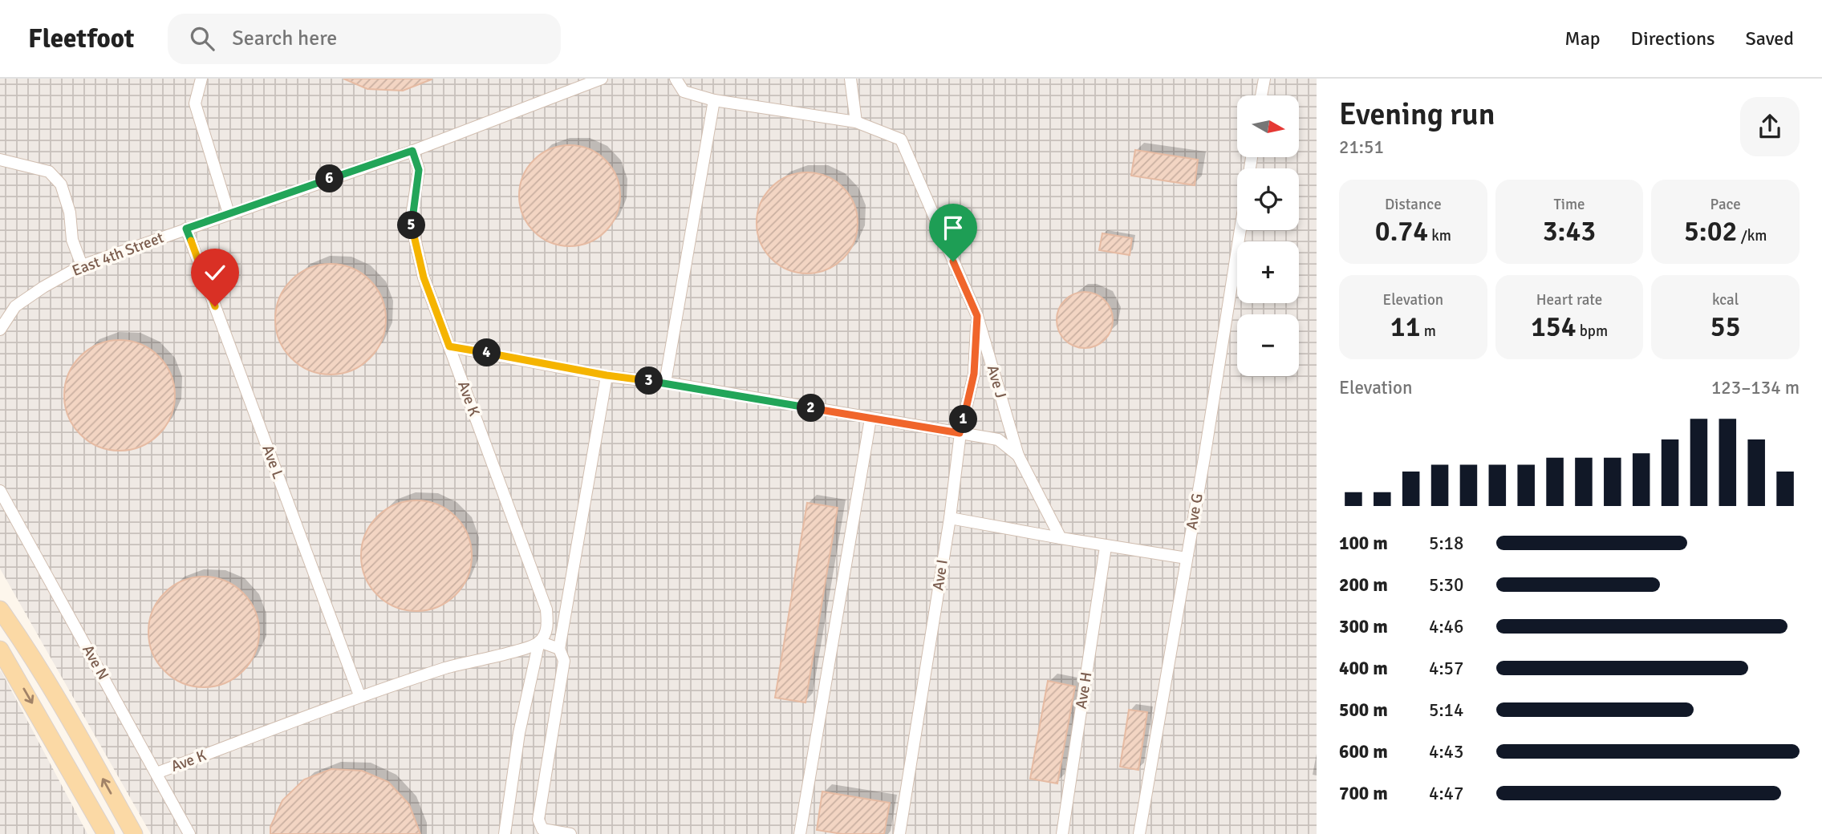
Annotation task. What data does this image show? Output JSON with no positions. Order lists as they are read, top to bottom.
{
  "streets": {
    "street": [
      "East 4th Street",
      "Ave J",
      "Ave K",
      "Ave L",
      "Ave G",
      "Ave I",
      "Ave N",
      "Ave H"
    ]
  },
  "crossings": [
    ["East 4th Street", "Ave K"],
    ["East 4th Street", "Ave L"],
    ["Ave J", "Ave I"],
    ["Ave K", "Ave L"],
    ["Ave K", "Ave N"]
  ],
  "north": "right",
  "page": {
    "header": "Fleetfoot",
    "search": "Search here",
    "nav": ["Map", "Directions", "Saved"],
    "heading": ["Evening run", "21:51"],
    "map_buttons": ["+", "−"],
    "pins": [
      "6",
      "5",
      "4",
      "3",
      "2",
      "1"
    ],
    "stats": [
      ["Distance", "0.74 km"],
      ["Time", "3:43"],
      ["Pace", "5:02 /km"],
      ["Elevation", "11 m"],
      ["Heart rate", "154 bpm"],
      ["kcal", "55"]
    ],
    "chart": ["Elevation", "123–134 m"],
    "list": [
      {
        "name": "100 m",
        "note": "5:18"
      },
      {
        "name": "200 m",
        "note": "5:30"
      },
      {
        "name": "300 m",
        "note": "4:46"
      },
      {
        "name": "400 m",
        "note": "4:57"
      },
      {
        "name": "500 m",
        "note": "5:14"
      },
      {
        "name": "600 m",
        "note": "4:43"
      },
      {
        "name": "700 m",
        "note": "4:47"
      }
    ]
  }
}
